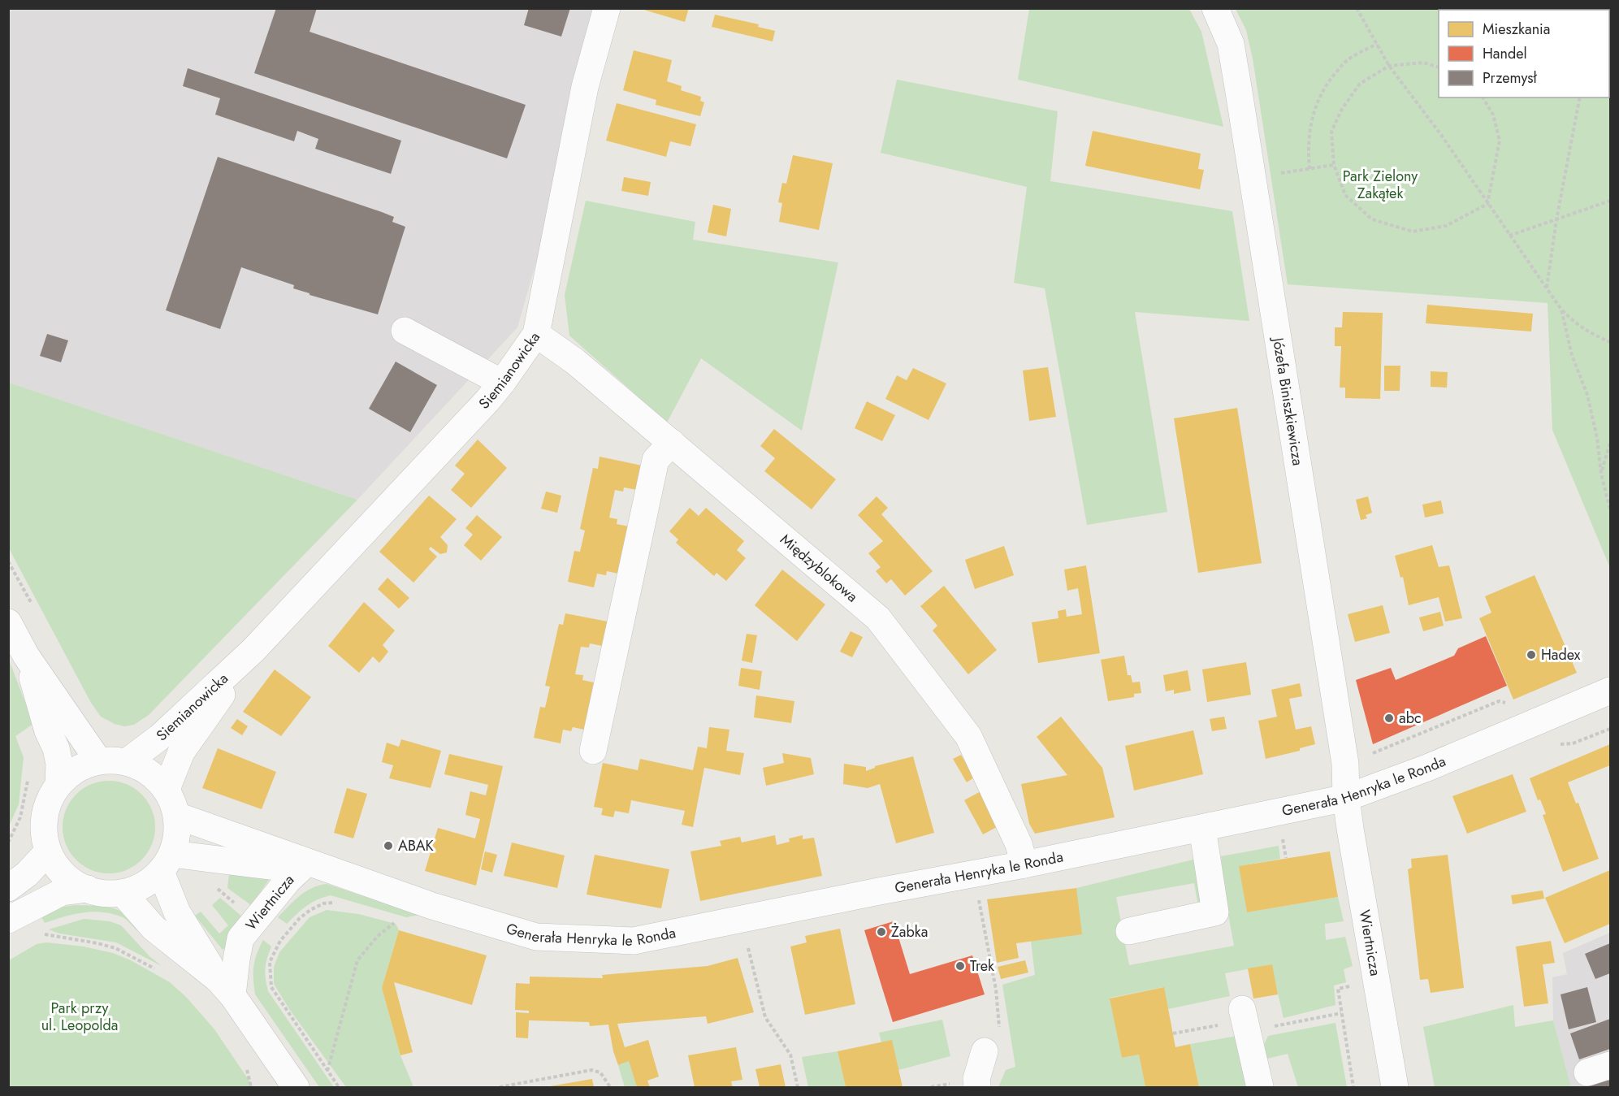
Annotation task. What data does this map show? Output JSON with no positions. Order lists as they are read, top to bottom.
{
  "streets": {
    "street": [
      "Siemianowicka",
      "Józefa Biniszkiewicza",
      "Międzyblokowa",
      "Generała Henryka le Ronda",
      "Wiertnicza"
    ]
  },
  "crossings": [
    ["Siemianowicka", "Międzyblokowa"],
    ["Siemianowicka", "Generała Henryka le Ronda"],
    ["Józefa Biniszkiewicza", "Generała Henryka le Ronda"],
    ["Józefa Biniszkiewicza", "Wiertnicza"],
    ["Międzyblokowa", "Generała Henryka le Ronda"],
    ["Generała Henryka le Ronda", "Wiertnicza"]
  ],
  "parks": ["Park Zielony Zakątek", "Park przy ul. Leopolda"],
  "places": [
    "Hadex",
    "abc",
    "ABAK",
    "Żabka",
    "Trek"
  ],
  "legend": ["Mieszkania", "Handel", "Przemysł"]
}
